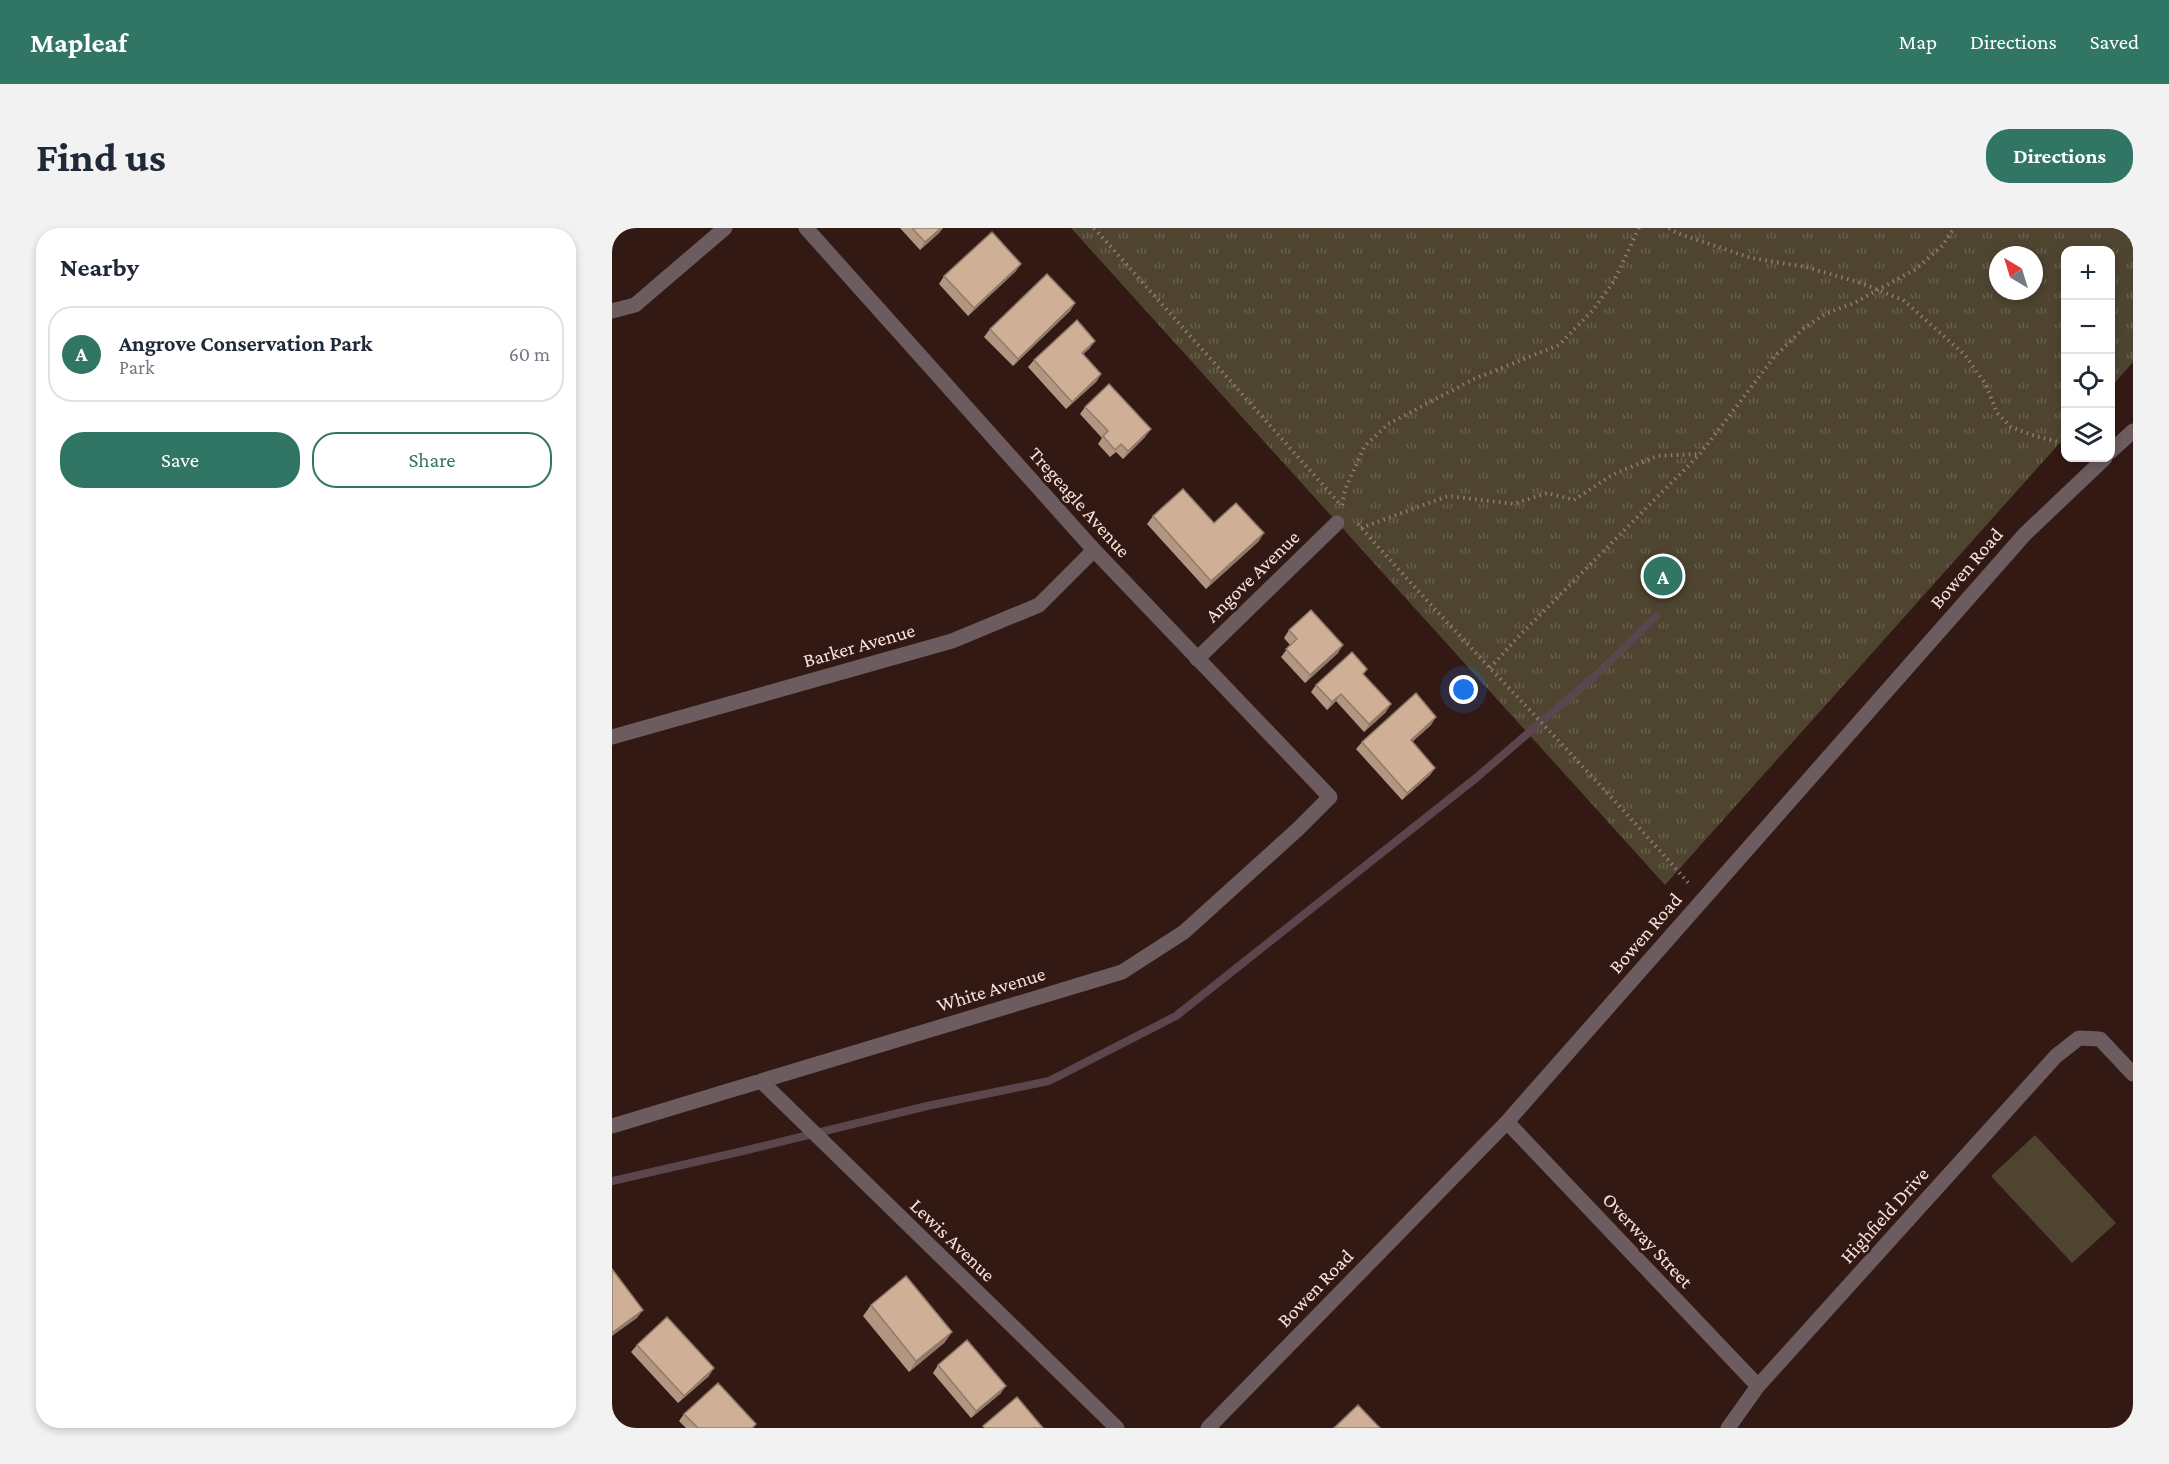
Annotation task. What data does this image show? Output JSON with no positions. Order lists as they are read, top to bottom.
{
  "streets": {
    "street": [
      "Tregeagle Avenue",
      "Bowen Road",
      "Angove Avenue",
      "Barker Avenue",
      "White Avenue",
      "Highfield Drive",
      "Lewis Avenue",
      "Overway Street"
    ]
  },
  "crossings": [
    ["Tregeagle Avenue", "Angove Avenue"],
    ["Tregeagle Avenue", "Barker Avenue"],
    ["Tregeagle Avenue", "White Avenue"],
    ["Bowen Road", "Overway Street"],
    ["White Avenue", "Lewis Avenue"],
    ["Highfield Drive", "Overway Street"]
  ],
  "north": "top left",
  "page": {
    "header": "Mapleaf",
    "nav": ["Map", "Directions", "Saved"],
    "buttons": [
      "Directions",
      ["Save", "Share"]
    ],
    "title": "Find us",
    "heading": "Nearby",
    "map_buttons": ["+", "−"],
    "list": [
      {
        "mark": "A",
        "name": "Angrove Conservation Park",
        "note": "Park",
        "value": "60 m"
      }
    ],
    "pins": "A"
  }
}
